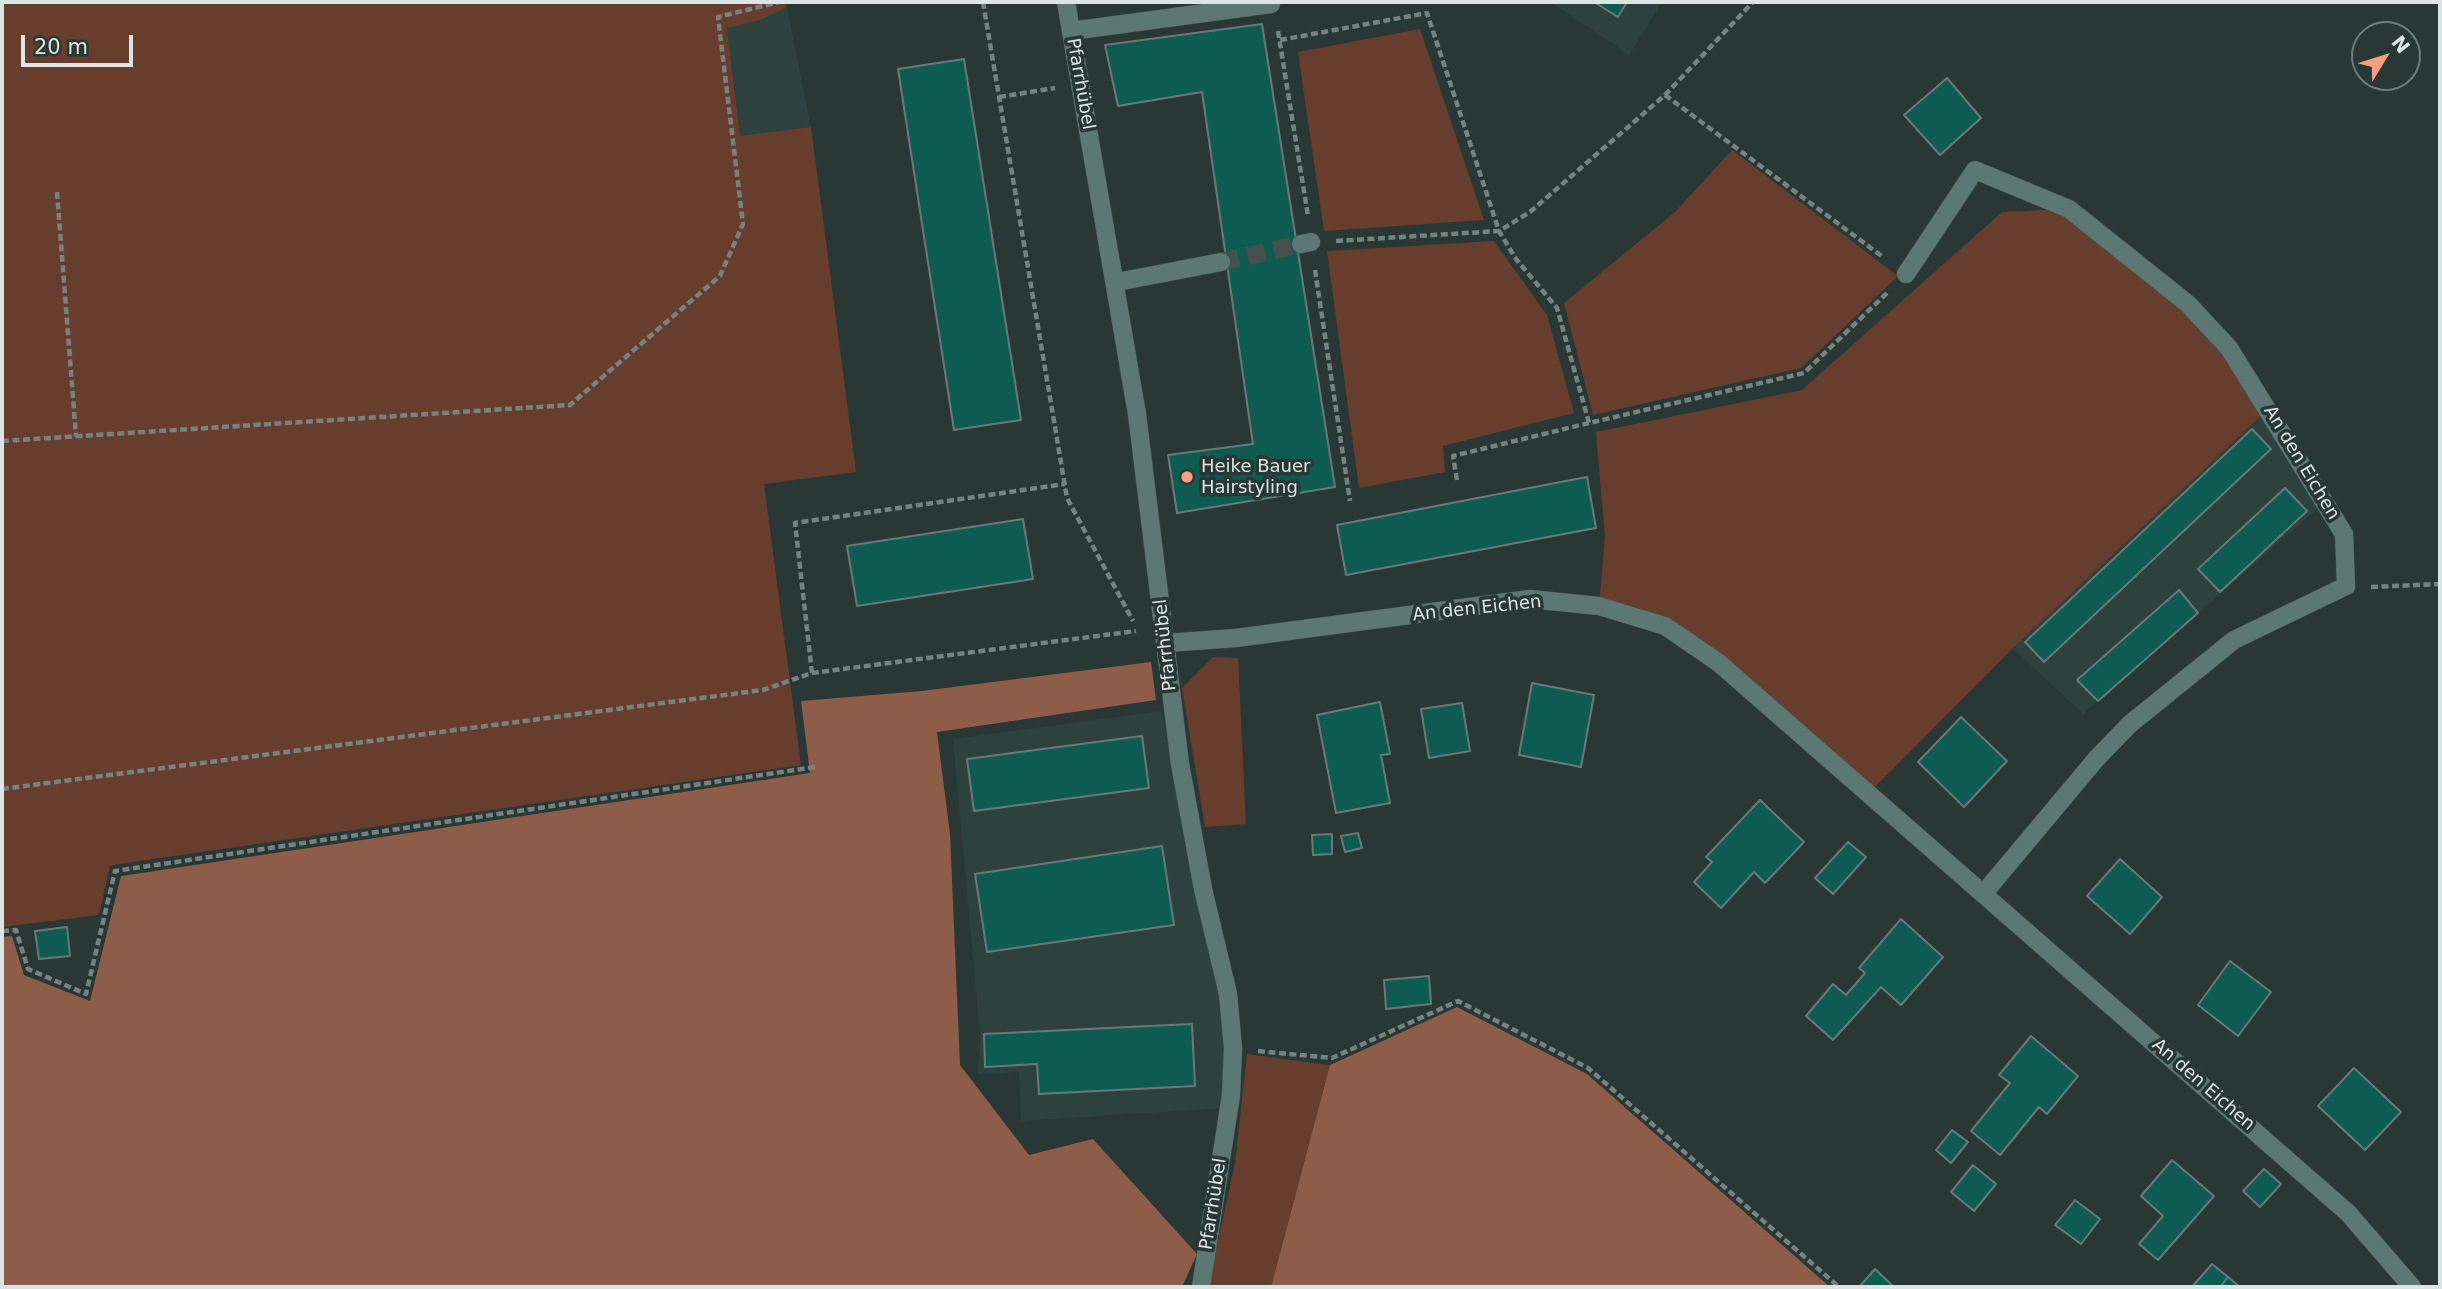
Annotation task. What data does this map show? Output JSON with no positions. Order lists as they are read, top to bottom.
{
  "streets": {
    "street": ["Pfarrhübel", "An den Eichen"]
  },
  "crossings": [
    ["Pfarrhübel", "An den Eichen"]
  ],
  "places": ["Heike Bauer Hairstyling"],
  "scale_bar": "20 m",
  "north": "top right"
}
